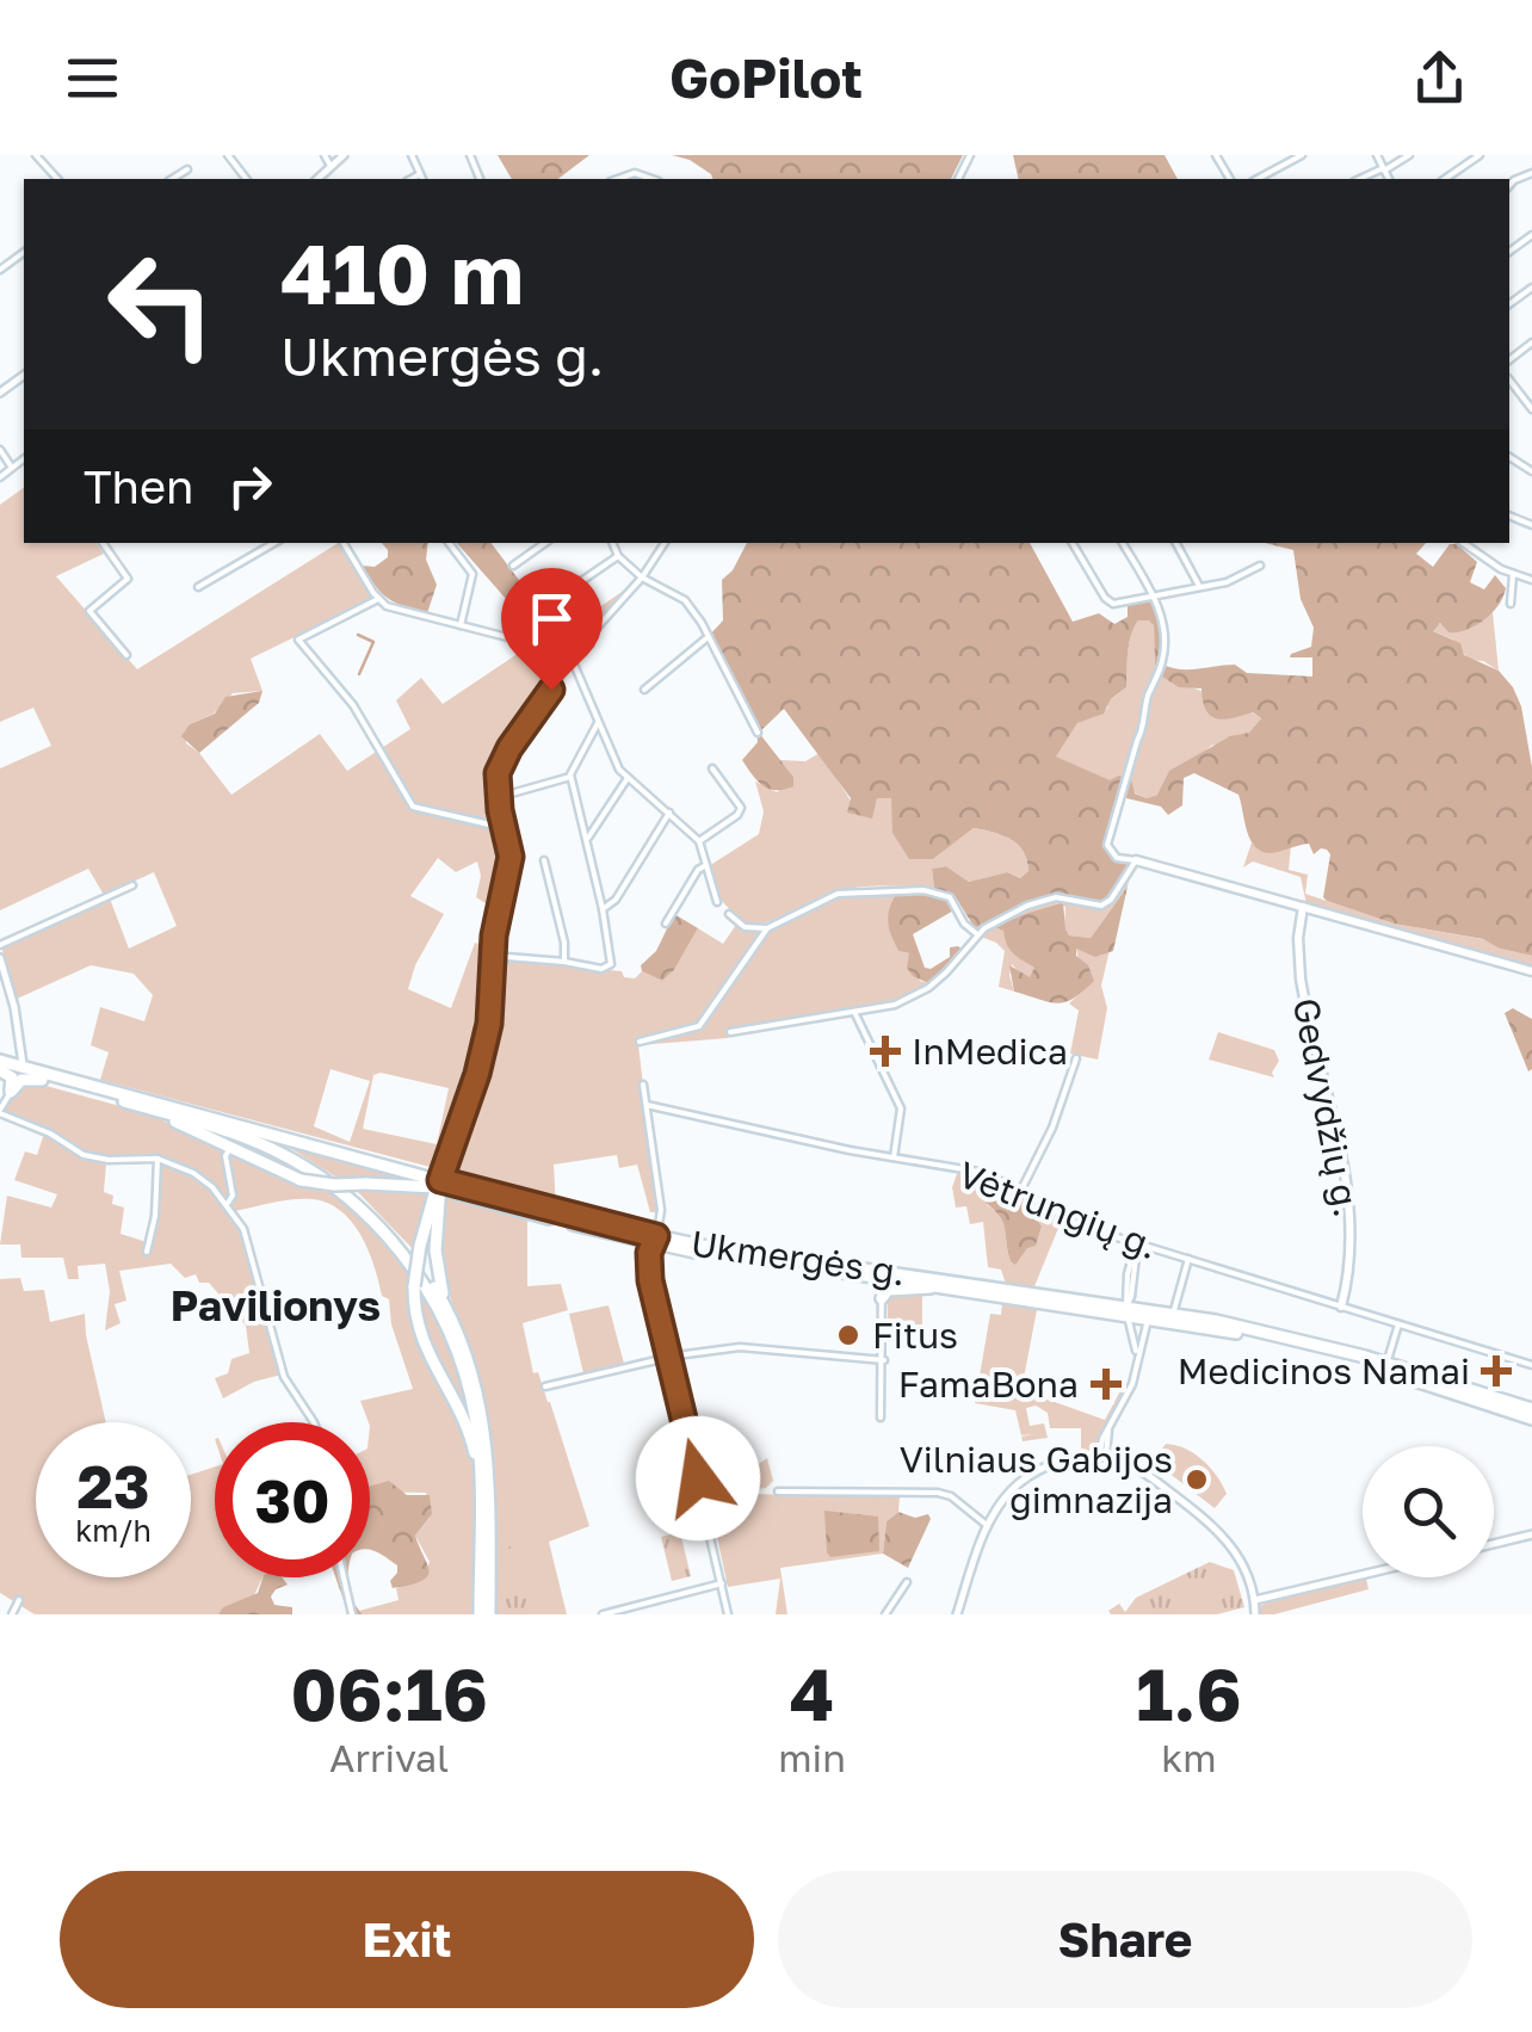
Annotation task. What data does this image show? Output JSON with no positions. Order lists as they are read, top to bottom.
{
  "streets": {
    "highway": ["Ukmergės g."],
    "main road": ["Gedvydžių g."],
    "street": ["Vėtrungių g."]
  },
  "crossings": [
    ["Gedvydžių g.", "Vėtrungių g."]
  ],
  "districts": ["Pavilionys"],
  "places": {
    "health": ["InMedica", "Medicinos Namai", "FamaBona"],
    "other": ["Fitus", "Vilniaus Gabijos gimnazija"]
  },
  "page": {
    "header": "GoPilot",
    "turn": ["410 m", "Ukmergės g."],
    "then": "Then",
    "speed": "23 km/h",
    "limit": "30",
    "eta": [
      "06:16",
      "Arrival",
      "4",
      "min",
      "1.6",
      "km"
    ],
    "buttons": ["Exit", "Share"]
  }
}
